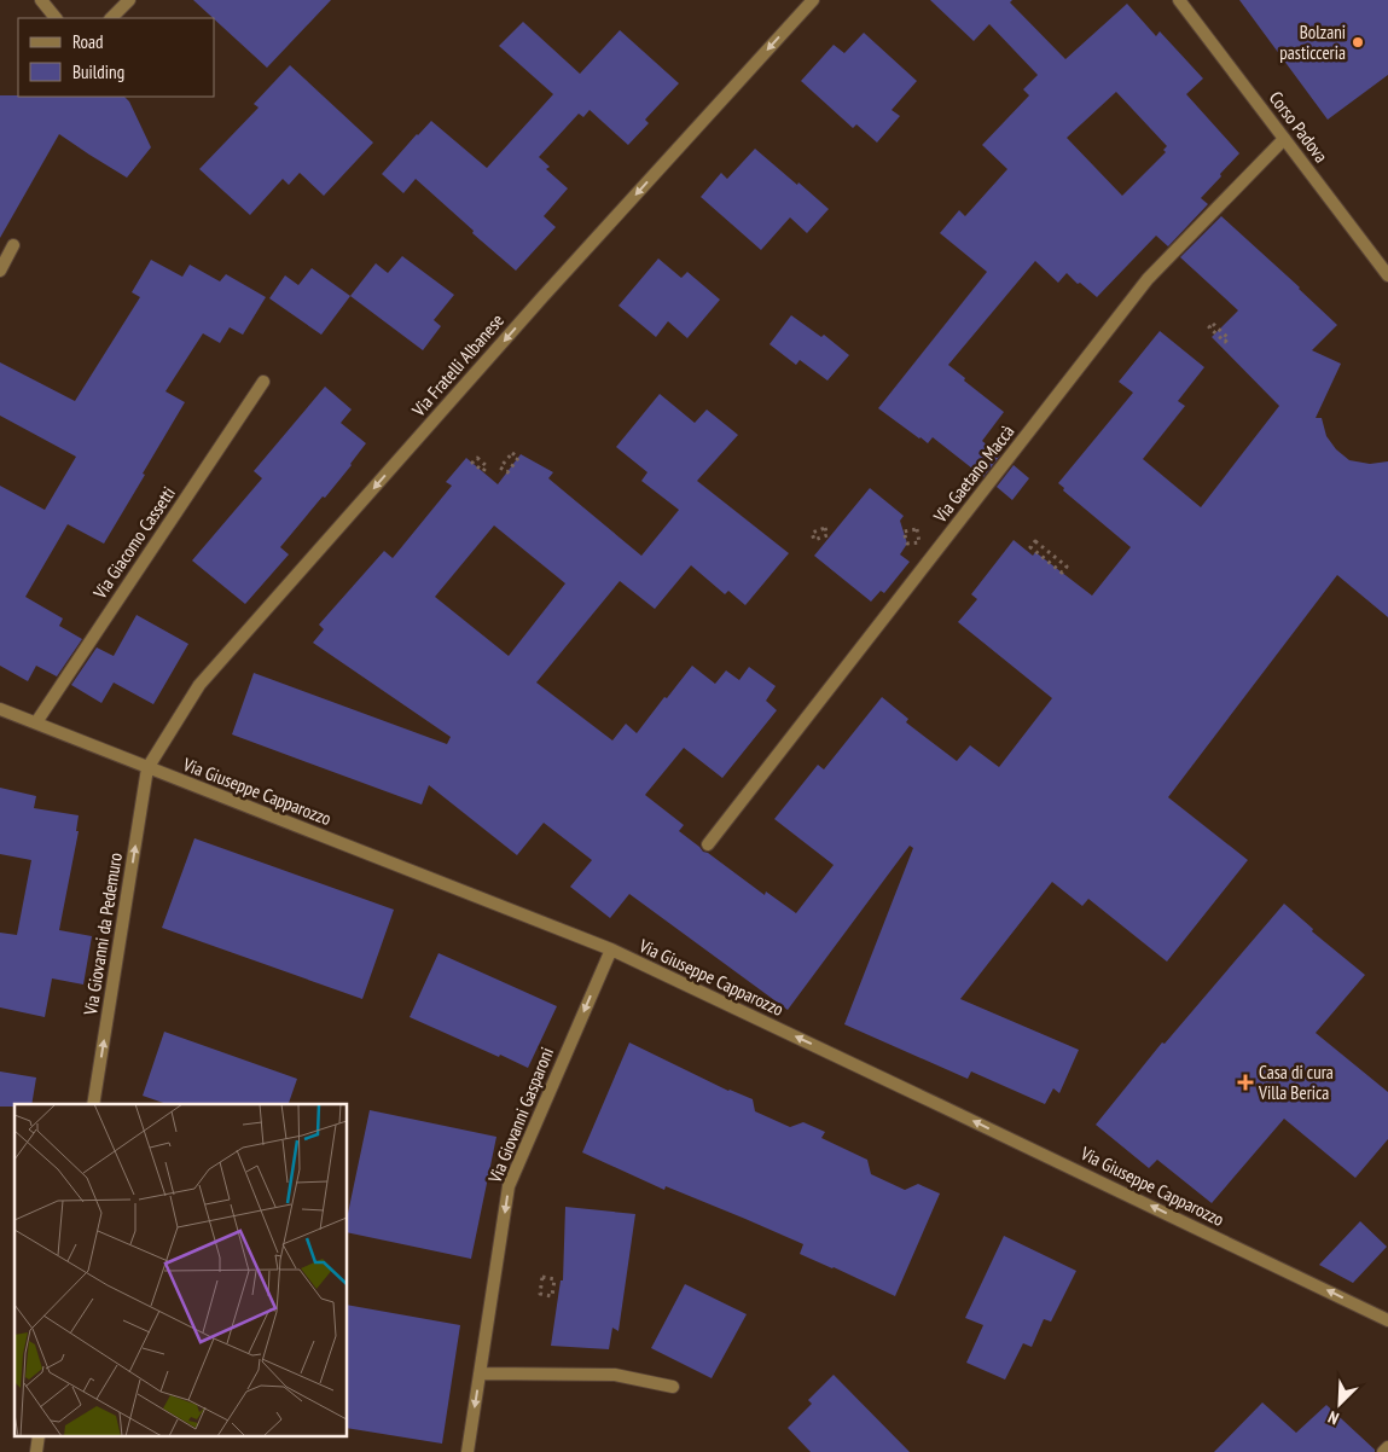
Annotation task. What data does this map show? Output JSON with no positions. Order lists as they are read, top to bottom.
{
  "streets": {
    "street": [
      "Corso Padova",
      "Via Fratelli Albanese",
      "Via Gaetano Maccà",
      "Via Giacomo Cassetti",
      "Via Giuseppe Capparozzo",
      "Via Giovanni da Pedemuro",
      "Via Giovanni Gasparoni"
    ]
  },
  "crossings": [
    ["Corso Padova", "Via Gaetano Maccà"],
    ["Via Fratelli Albanese", "Via Giuseppe Capparozzo"],
    ["Via Fratelli Albanese", "Via Giovanni da Pedemuro"],
    ["Via Giacomo Cassetti", "Via Giuseppe Capparozzo"],
    ["Via Giuseppe Capparozzo", "Via Giovanni da Pedemuro"],
    ["Via Giuseppe Capparozzo", "Via Giovanni Gasparoni"]
  ],
  "one_way": [
    "Via Fratelli Albanese",
    "Via Giuseppe Capparozzo",
    "Via Giovanni da Pedemuro",
    "Via Giovanni Gasparoni"
  ],
  "places": {
    "other": ["Bolzani pasticceria"],
    "health": ["Casa di cura Villa Berica"]
  },
  "legend": ["Road", "Building"],
  "north": "bottom left"
}
